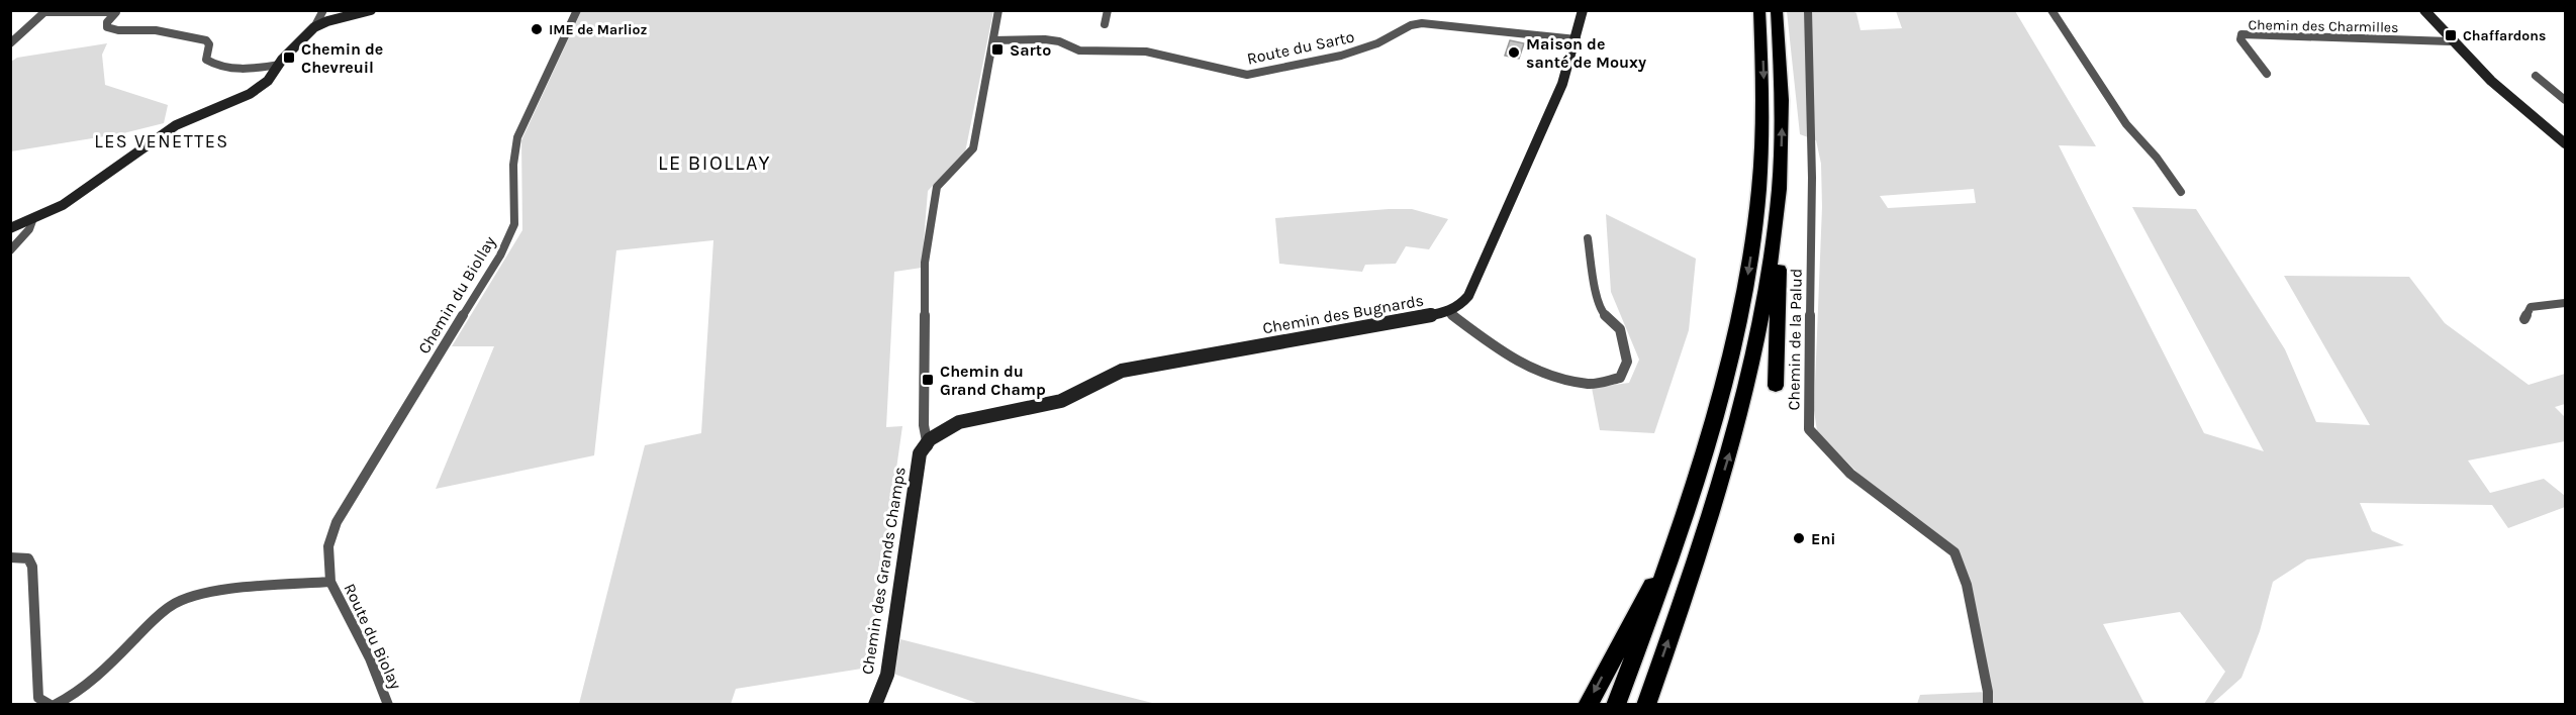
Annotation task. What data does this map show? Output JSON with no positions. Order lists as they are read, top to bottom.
{
  "streets": {
    "street": [
      "Chemin des Charmilles",
      "Route du Sarto",
      "Chemin du Biollay",
      "Chemin des Bugnards",
      "Chemin de la Palud",
      "Chemin des Grands Champs",
      "Route du Biolay"
    ]
  },
  "crossings": [
    ["Route du Sarto", "Chemin des Bugnards"],
    ["Chemin du Biollay", "Route du Biolay"],
    ["Chemin des Bugnards", "Chemin des Grands Champs"]
  ],
  "districts": ["LES VENETTES", "LE BIOLLAY"],
  "places": {
    "other": ["IME de Marlioz", "Maison de santé de Mouxy", "Eni"],
    "transit": [
      "Chaffardons",
      "Sarto",
      "Chemin de Chevreuil",
      "Chemin du Grand Champ"
    ]
  }
}
